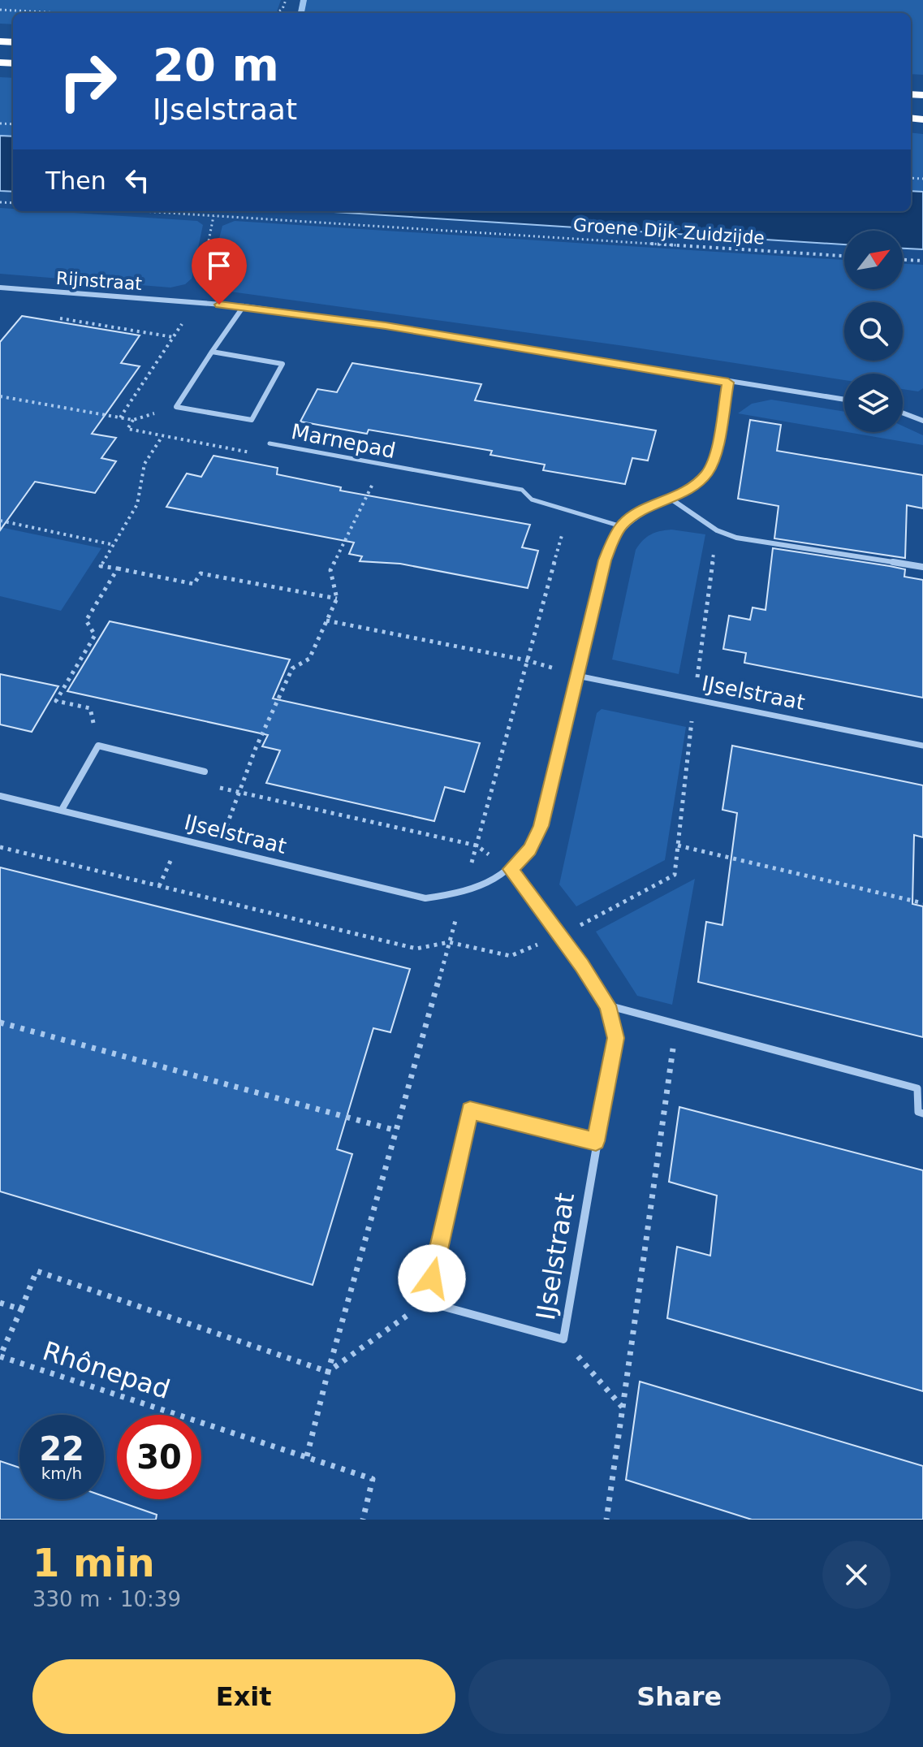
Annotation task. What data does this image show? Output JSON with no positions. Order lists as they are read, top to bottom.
{
  "streets": {
    "street": ["Rijnstraat", "Marnepad", "IJselstraat"],
    "path": ["Groene Dijk Zuidzijde", "Rhônepad"]
  },
  "crossings": [
    ["Marnepad", "IJselstraat"]
  ],
  "north": "top right",
  "page": {
    "turn": ["20 m", "IJselstraat"],
    "then": "Then",
    "speed": "22 km/h",
    "limit": "30",
    "heading": ["1 min", "330 m · 10:39"],
    "buttons": ["Exit", "Share"]
  }
}
